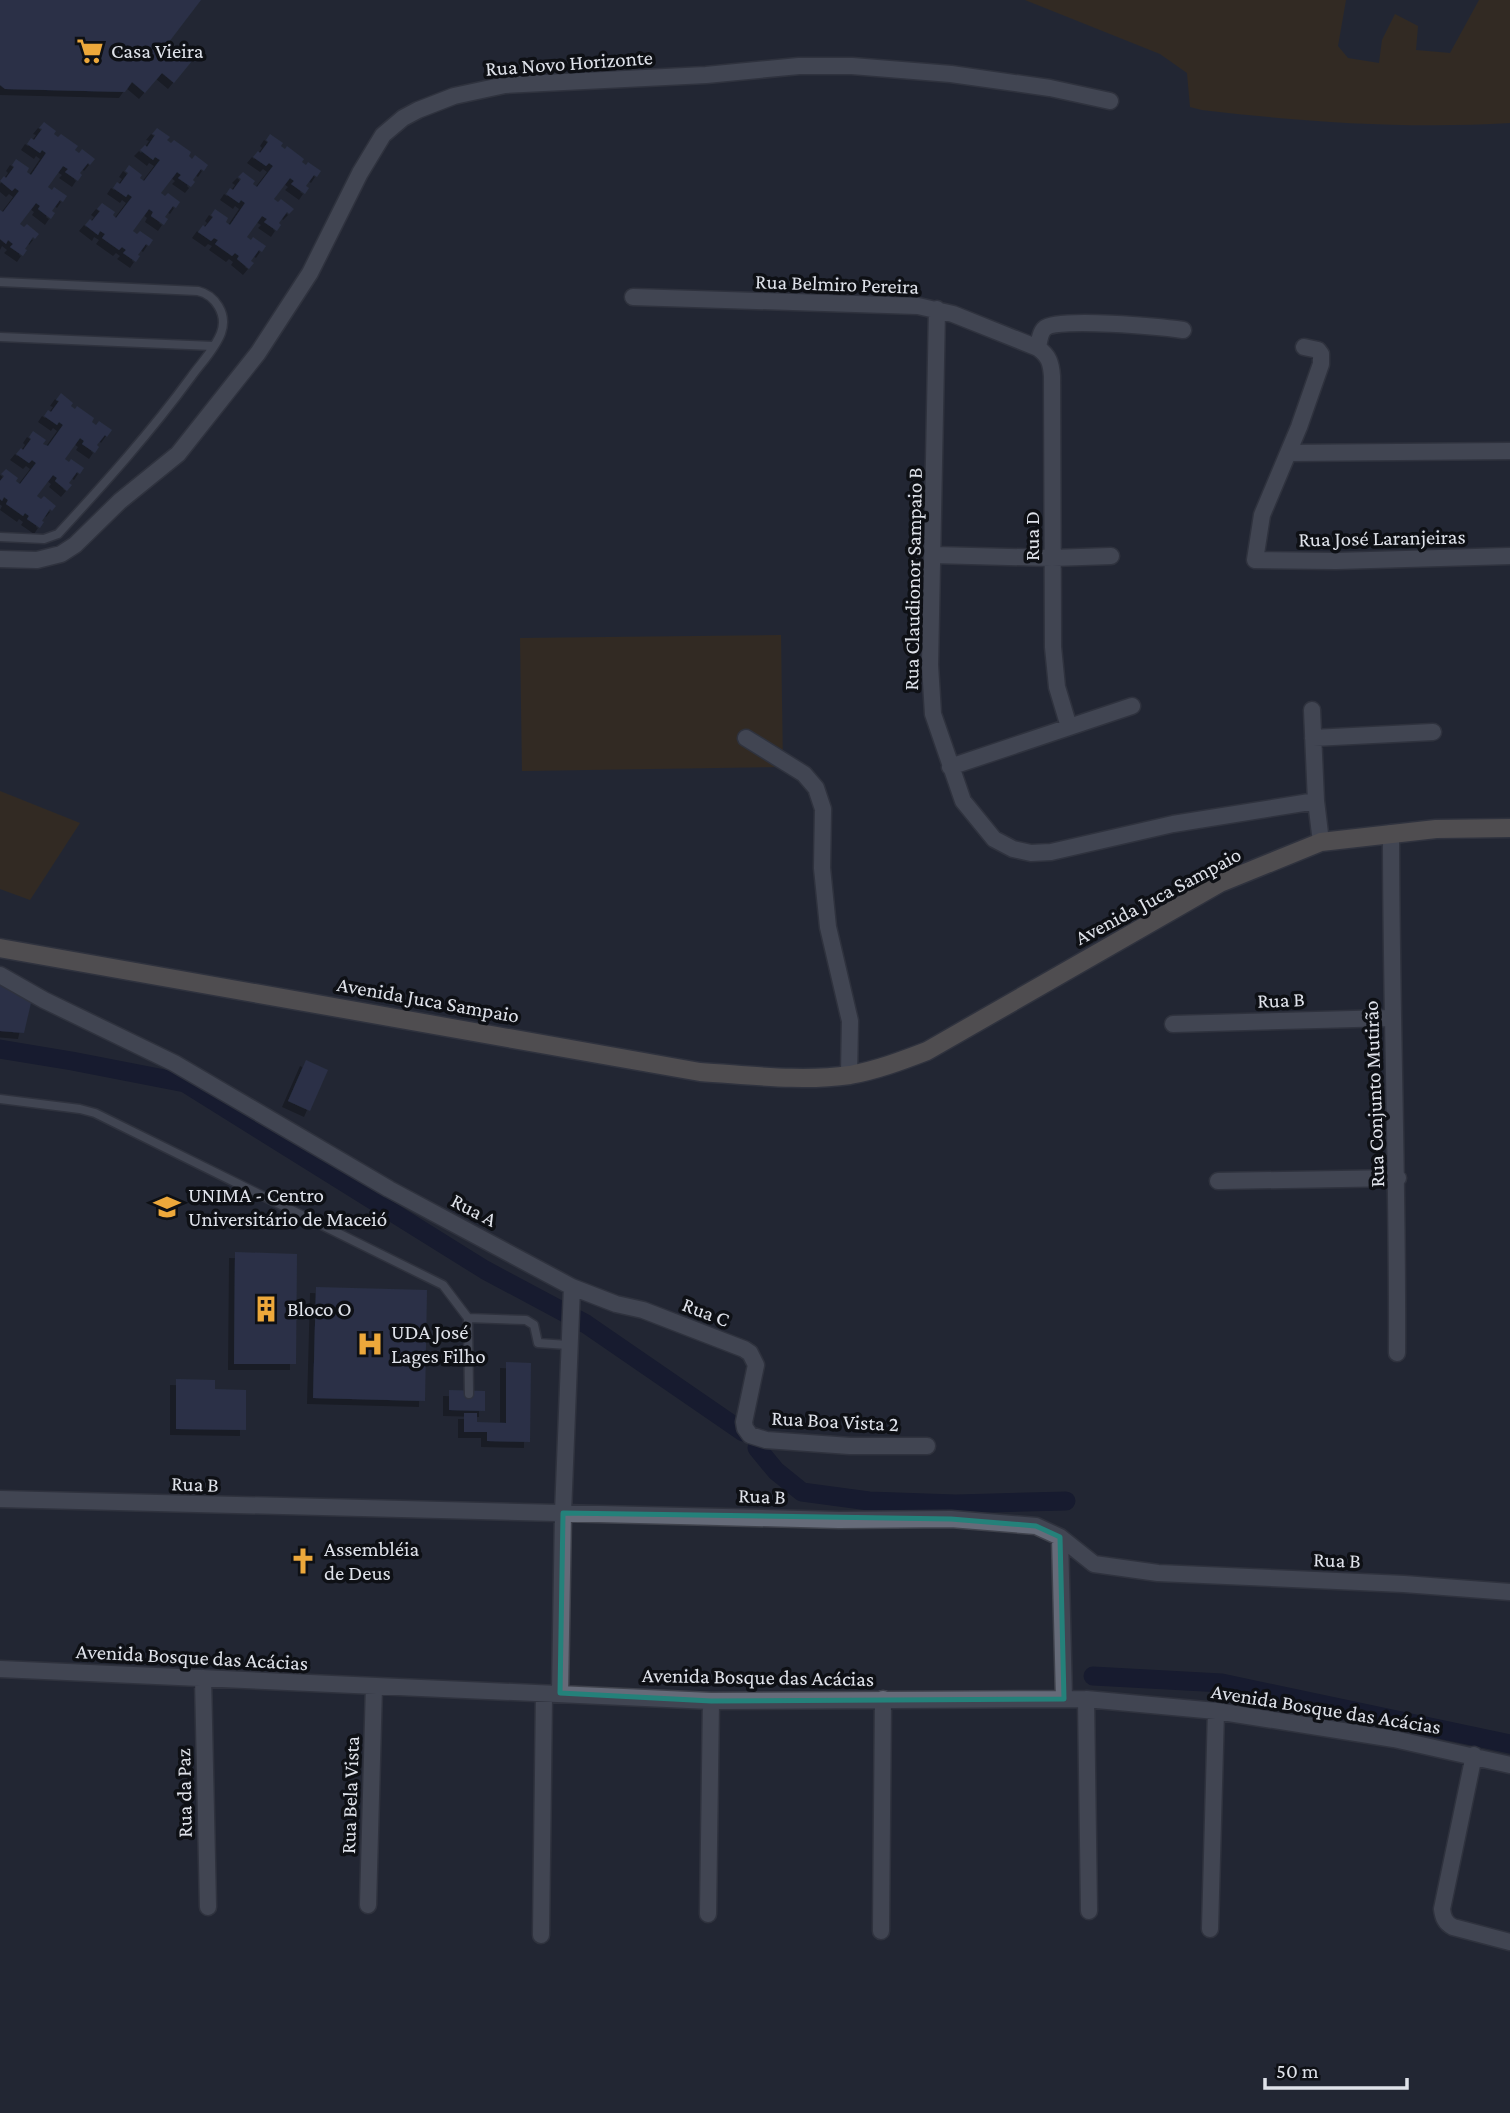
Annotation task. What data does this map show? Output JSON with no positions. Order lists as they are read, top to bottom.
{
  "streets": {
    "main road": ["Avenida Juca Sampaio"],
    "street": [
      "Rua Novo Horizonte",
      "Rua Belmiro Pereira",
      "Rua D",
      "Rua José Laranjeiras",
      "Rua Claudionor Sampaio B",
      "Rua B",
      "Rua Conjunto Mutirão",
      "Rua A",
      "Rua C",
      "Rua Boa Vista 2",
      "Avenida Bosque das Acácias",
      "Rua da Paz",
      "Rua Bela Vista"
    ]
  },
  "crossings": [
    ["Rua Belmiro Pereira", "Rua D"],
    ["Rua Belmiro Pereira", "Rua Claudionor Sampaio B"],
    ["Avenida Juca Sampaio", "Rua Conjunto Mutirão"],
    ["Rua B", "Rua Conjunto Mutirão"],
    ["Rua A", "Rua C"],
    ["Rua C", "Rua Boa Vista 2"],
    ["Avenida Bosque das Acácias", "Rua da Paz"],
    ["Avenida Bosque das Acácias", "Rua Bela Vista"]
  ],
  "places": {
    "supermarket": ["Casa Vieira"],
    "school or university": ["UNIMA - Centro Universitário de Maceió"],
    "building": ["Bloco O"],
    "hospital": ["UDA José Lages Filho"],
    "church": ["Assembléia de Deus"]
  },
  "scale_bar": "50 m"
}
